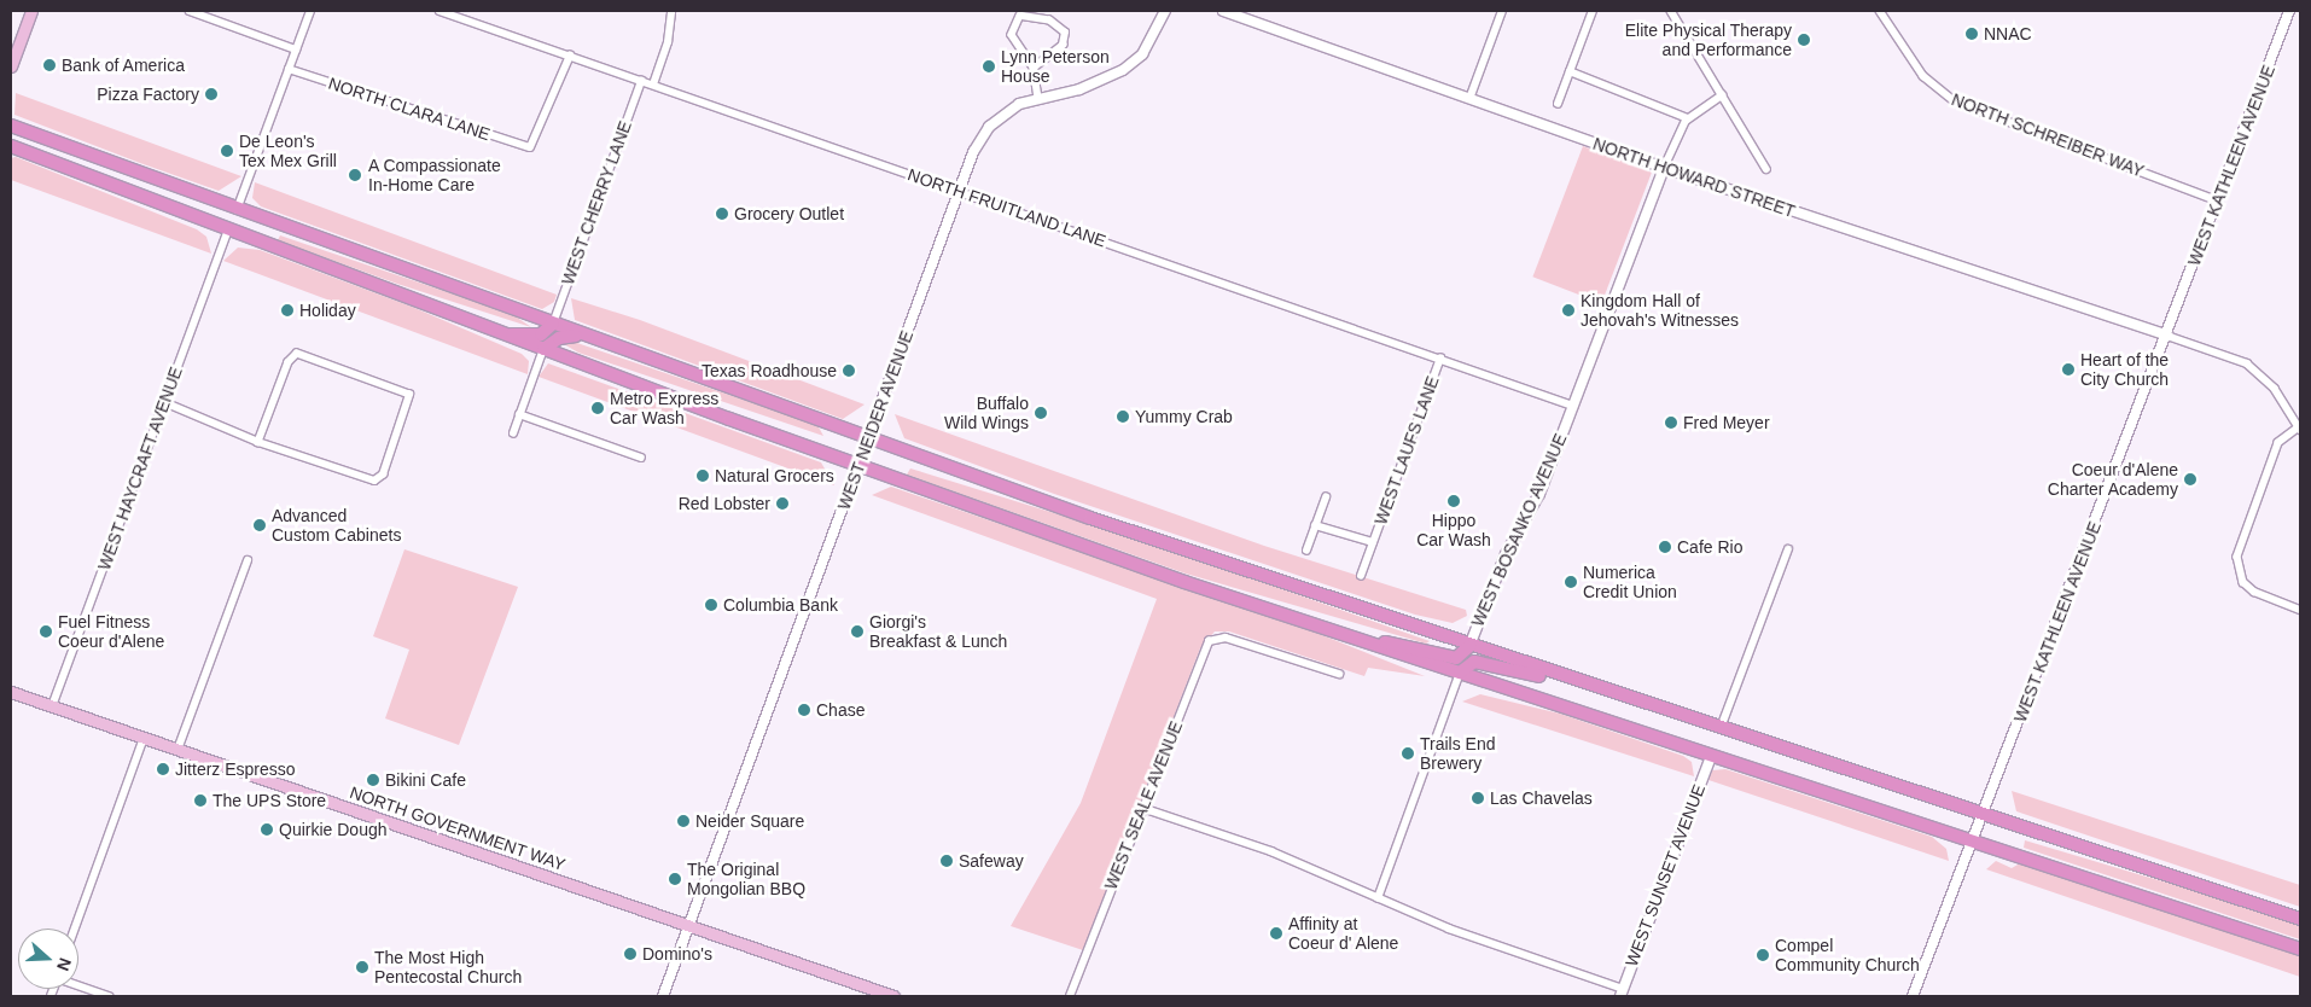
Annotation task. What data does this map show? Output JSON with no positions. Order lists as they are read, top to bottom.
{
  "streets": {
    "main road": ["NORTH GOVERNMENT WAY"],
    "street": [
      "NORTH CLARA LANE",
      "NORTH SCHREIBER WAY",
      "WEST KATHLEEN AVENUE",
      "NORTH HOWARD STREET",
      "WEST CHERRY LANE",
      "NORTH FRUITLAND LANE",
      "WEST NEIDER AVENUE",
      "WEST LAUFS LANE",
      "WEST HAYCRAFT AVENUE",
      "WEST BOSANKO AVENUE",
      "WEST SEALE AVENUE",
      "WEST SUNSET AVENUE"
    ]
  },
  "crossings": [
    ["NORTH CLARA LANE", "NORTH FRUITLAND LANE"],
    ["NORTH SCHREIBER WAY", "WEST KATHLEEN AVENUE"],
    ["WEST KATHLEEN AVENUE", "NORTH HOWARD STREET"],
    ["NORTH HOWARD STREET", "WEST BOSANKO AVENUE"],
    ["WEST CHERRY LANE", "NORTH FRUITLAND LANE"],
    ["NORTH FRUITLAND LANE", "WEST NEIDER AVENUE"],
    ["NORTH FRUITLAND LANE", "WEST LAUFS LANE"],
    ["NORTH FRUITLAND LANE", "WEST BOSANKO AVENUE"],
    ["WEST NEIDER AVENUE", "NORTH GOVERNMENT WAY"],
    ["WEST HAYCRAFT AVENUE", "NORTH GOVERNMENT WAY"]
  ],
  "places": [
    "NNAC",
    "Elite Physical Therapy and Performance",
    "Bank of America",
    "Lynn Peterson House",
    "Pizza Factory",
    "De Leon's Tex Mex Grill",
    "A Compassionate In-Home Care",
    "Grocery Outlet",
    "Holiday",
    "Kingdom Hall of Jehovah's Witnesses",
    "Heart of the City Church",
    "Texas Roadhouse",
    "Metro Express Car Wash",
    "Buffalo Wild Wings",
    "Yummy Crab",
    "Fred Meyer",
    "Natural Grocers",
    "Coeur d'Alene Charter Academy",
    "Hippo Car Wash",
    "Red Lobster",
    "Advanced Custom Cabinets",
    "Cafe Rio",
    "Numerica Credit Union",
    "Columbia Bank",
    "Fuel Fitness Coeur d'Alene",
    "Giorgi's Breakfast & Lunch",
    "Chase",
    "Trails End Brewery",
    "Jitterz Espresso",
    "Bikini Cafe",
    "Las Chavelas",
    "The UPS Store",
    "Neider Square",
    "Quirkie Dough",
    "Safeway",
    "The Original Mongolian BBQ",
    "Affinity at Coeur d' Alene",
    "Domino's",
    "Compel Community Church",
    "The Most High Pentecostal Church"
  ],
  "north": "right"
}
